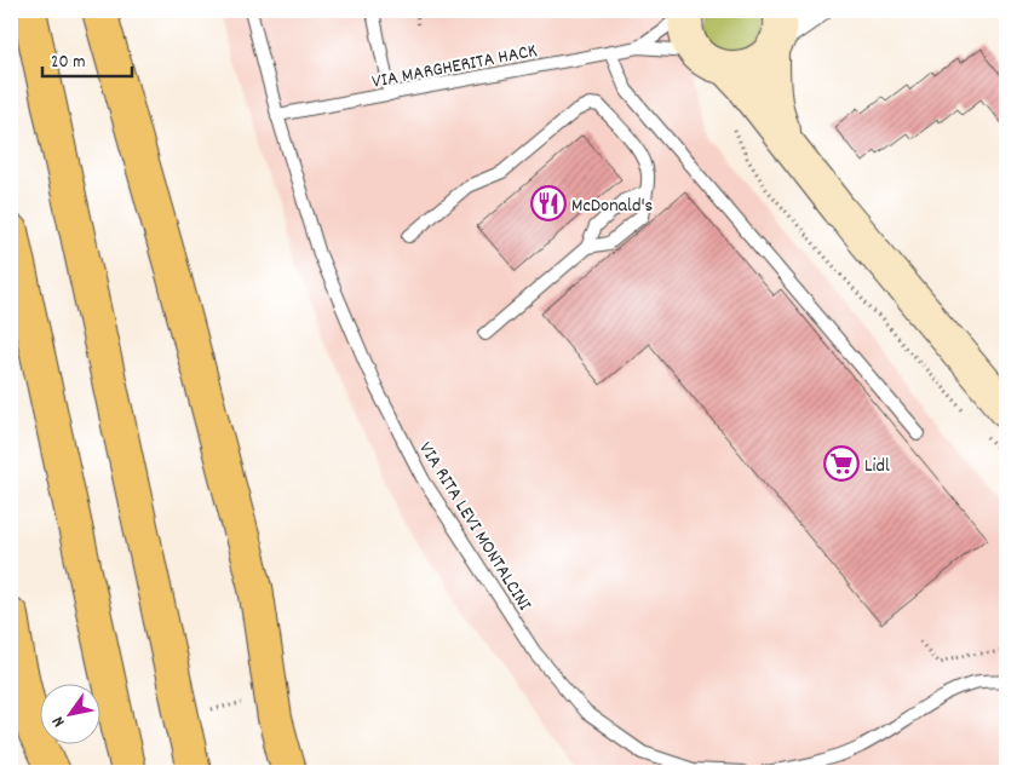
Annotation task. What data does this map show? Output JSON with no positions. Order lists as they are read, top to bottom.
{
  "streets": {
    "lane": ["VIA MARGHERITA HACK", "VIA RITA LEVI MONTALCINI"]
  },
  "crossings": [
    ["VIA MARGHERITA HACK", "VIA RITA LEVI MONTALCINI"]
  ],
  "places": {
    "restaurant": ["McDonald's"],
    "supermarket": ["Lidl"]
  },
  "scale_bar": "20 m",
  "north": "bottom left"
}
